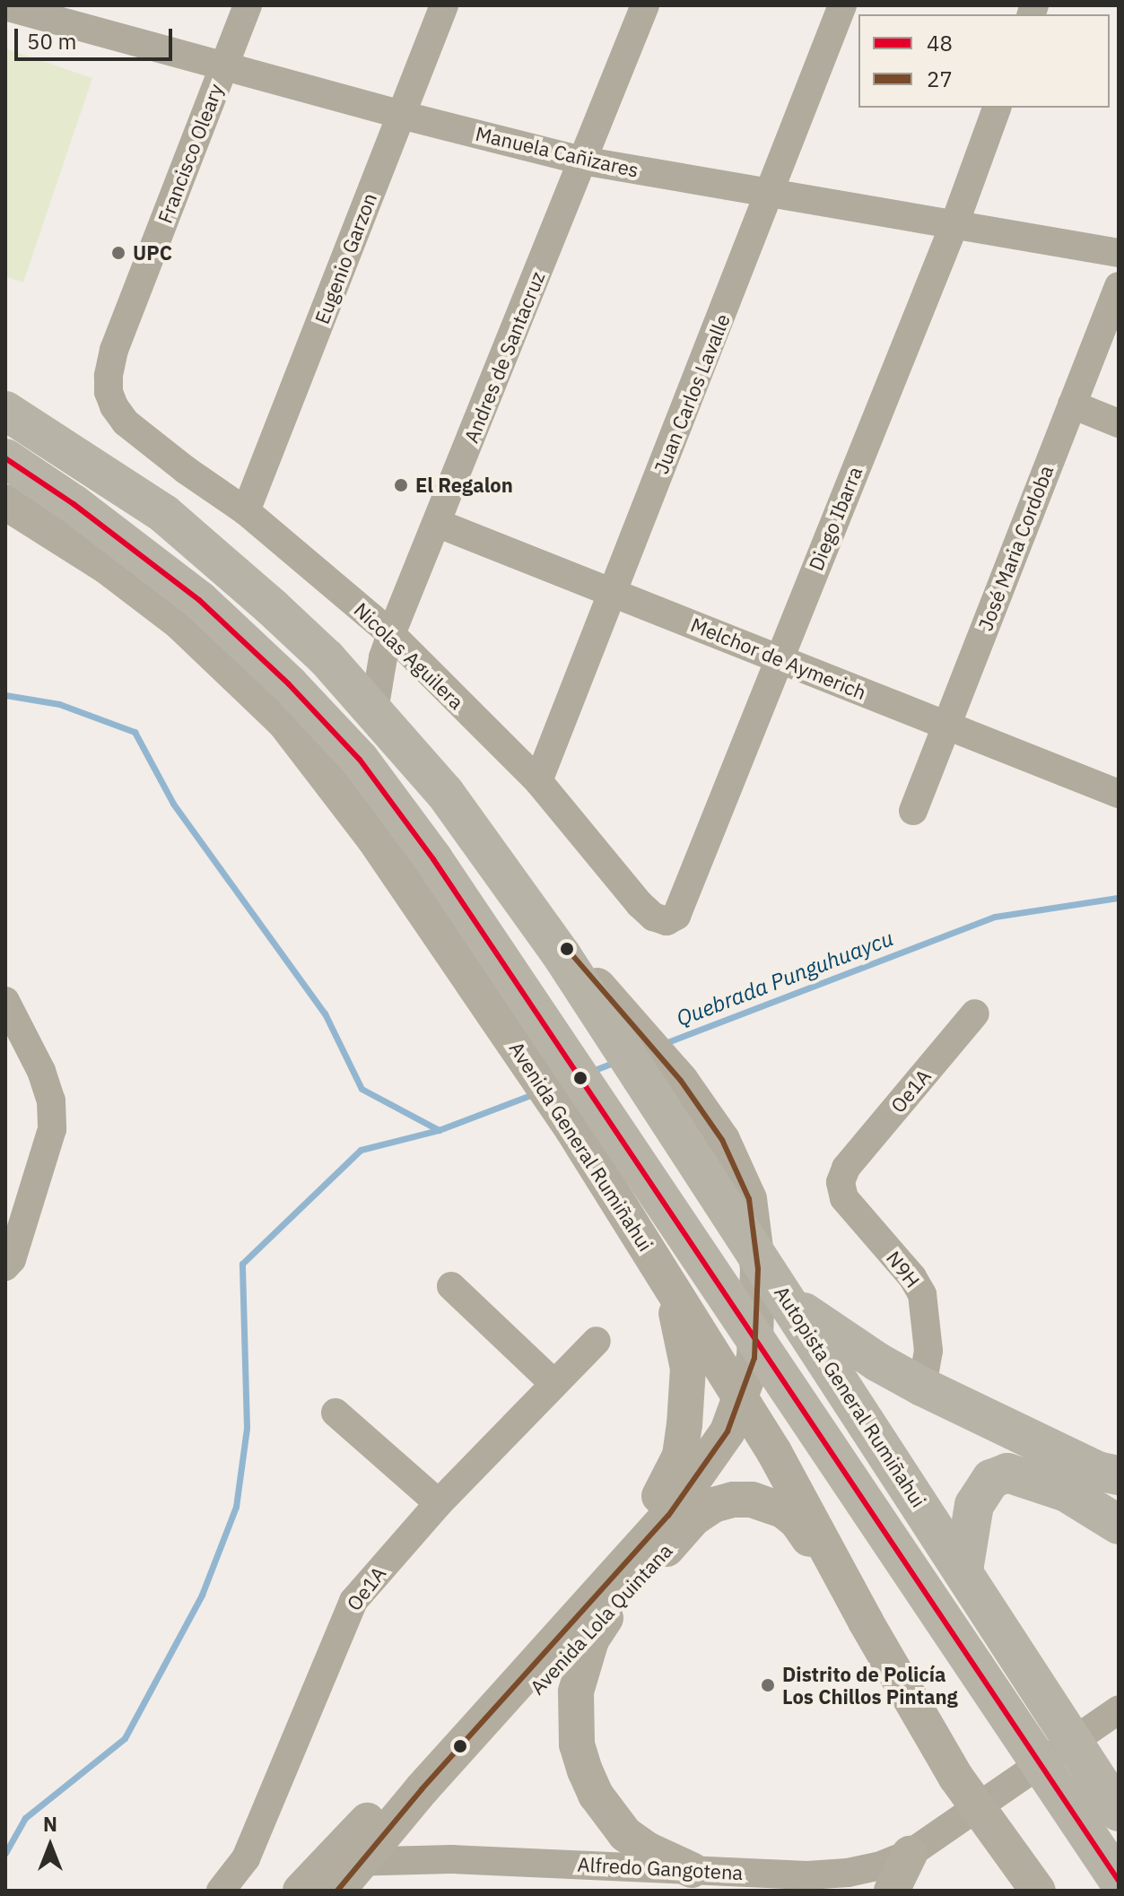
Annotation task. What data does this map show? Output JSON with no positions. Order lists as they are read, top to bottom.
{
  "streets": {
    "highway": ["Autopista General Rumiñahui"],
    "main road": ["Avenida General Rumiñahui", "Avenida Lola Quintana"],
    "street": [
      "Manuela Cañizares",
      "Francisco Oleary",
      "Eugenio Garzon",
      "Andres de Santacruz",
      "Juan Carlos Lavalle",
      "Diego Ibarra",
      "José Maria Cordoba",
      "Nicolas Aguilera",
      "Melchor de Aymerich",
      "Oe1A",
      "N9H",
      "Alfredo Gangotena"
    ]
  },
  "crossings": [
    ["Manuela Cañizares", "Francisco Oleary"],
    ["Manuela Cañizares", "Eugenio Garzon"],
    ["Manuela Cañizares", "Andres de Santacruz"],
    ["Manuela Cañizares", "Juan Carlos Lavalle"],
    ["Manuela Cañizares", "Diego Ibarra"],
    ["Francisco Oleary", "Nicolas Aguilera"],
    ["Eugenio Garzon", "Nicolas Aguilera"],
    ["Andres de Santacruz", "Nicolas Aguilera"],
    ["Andres de Santacruz", "Melchor de Aymerich"],
    ["Andres de Santacruz", "Autopista General Rumiñahui"],
    ["Juan Carlos Lavalle", "Nicolas Aguilera"],
    ["Juan Carlos Lavalle", "Melchor de Aymerich"],
    ["Diego Ibarra", "Nicolas Aguilera"],
    ["Diego Ibarra", "Melchor de Aymerich"],
    ["José Maria Cordoba", "Melchor de Aymerich"],
    ["Oe1A", "N9H"],
    ["Avenida General Rumiñahui", "Avenida Lola Quintana"],
    ["Autopista General Rumiñahui", "Avenida Lola Quintana"],
    ["Avenida Lola Quintana", "Alfredo Gangotena"]
  ],
  "water": ["Quebrada Punguhuaycu"],
  "places": ["UPC", "El Regalon", "Distrito de Policía Los Chillos Pintang"],
  "lines": ["transit line 48", "transit line 27"],
  "legend": ["48", "27"],
  "scale_bar": "50 m",
  "north": "top"
}
